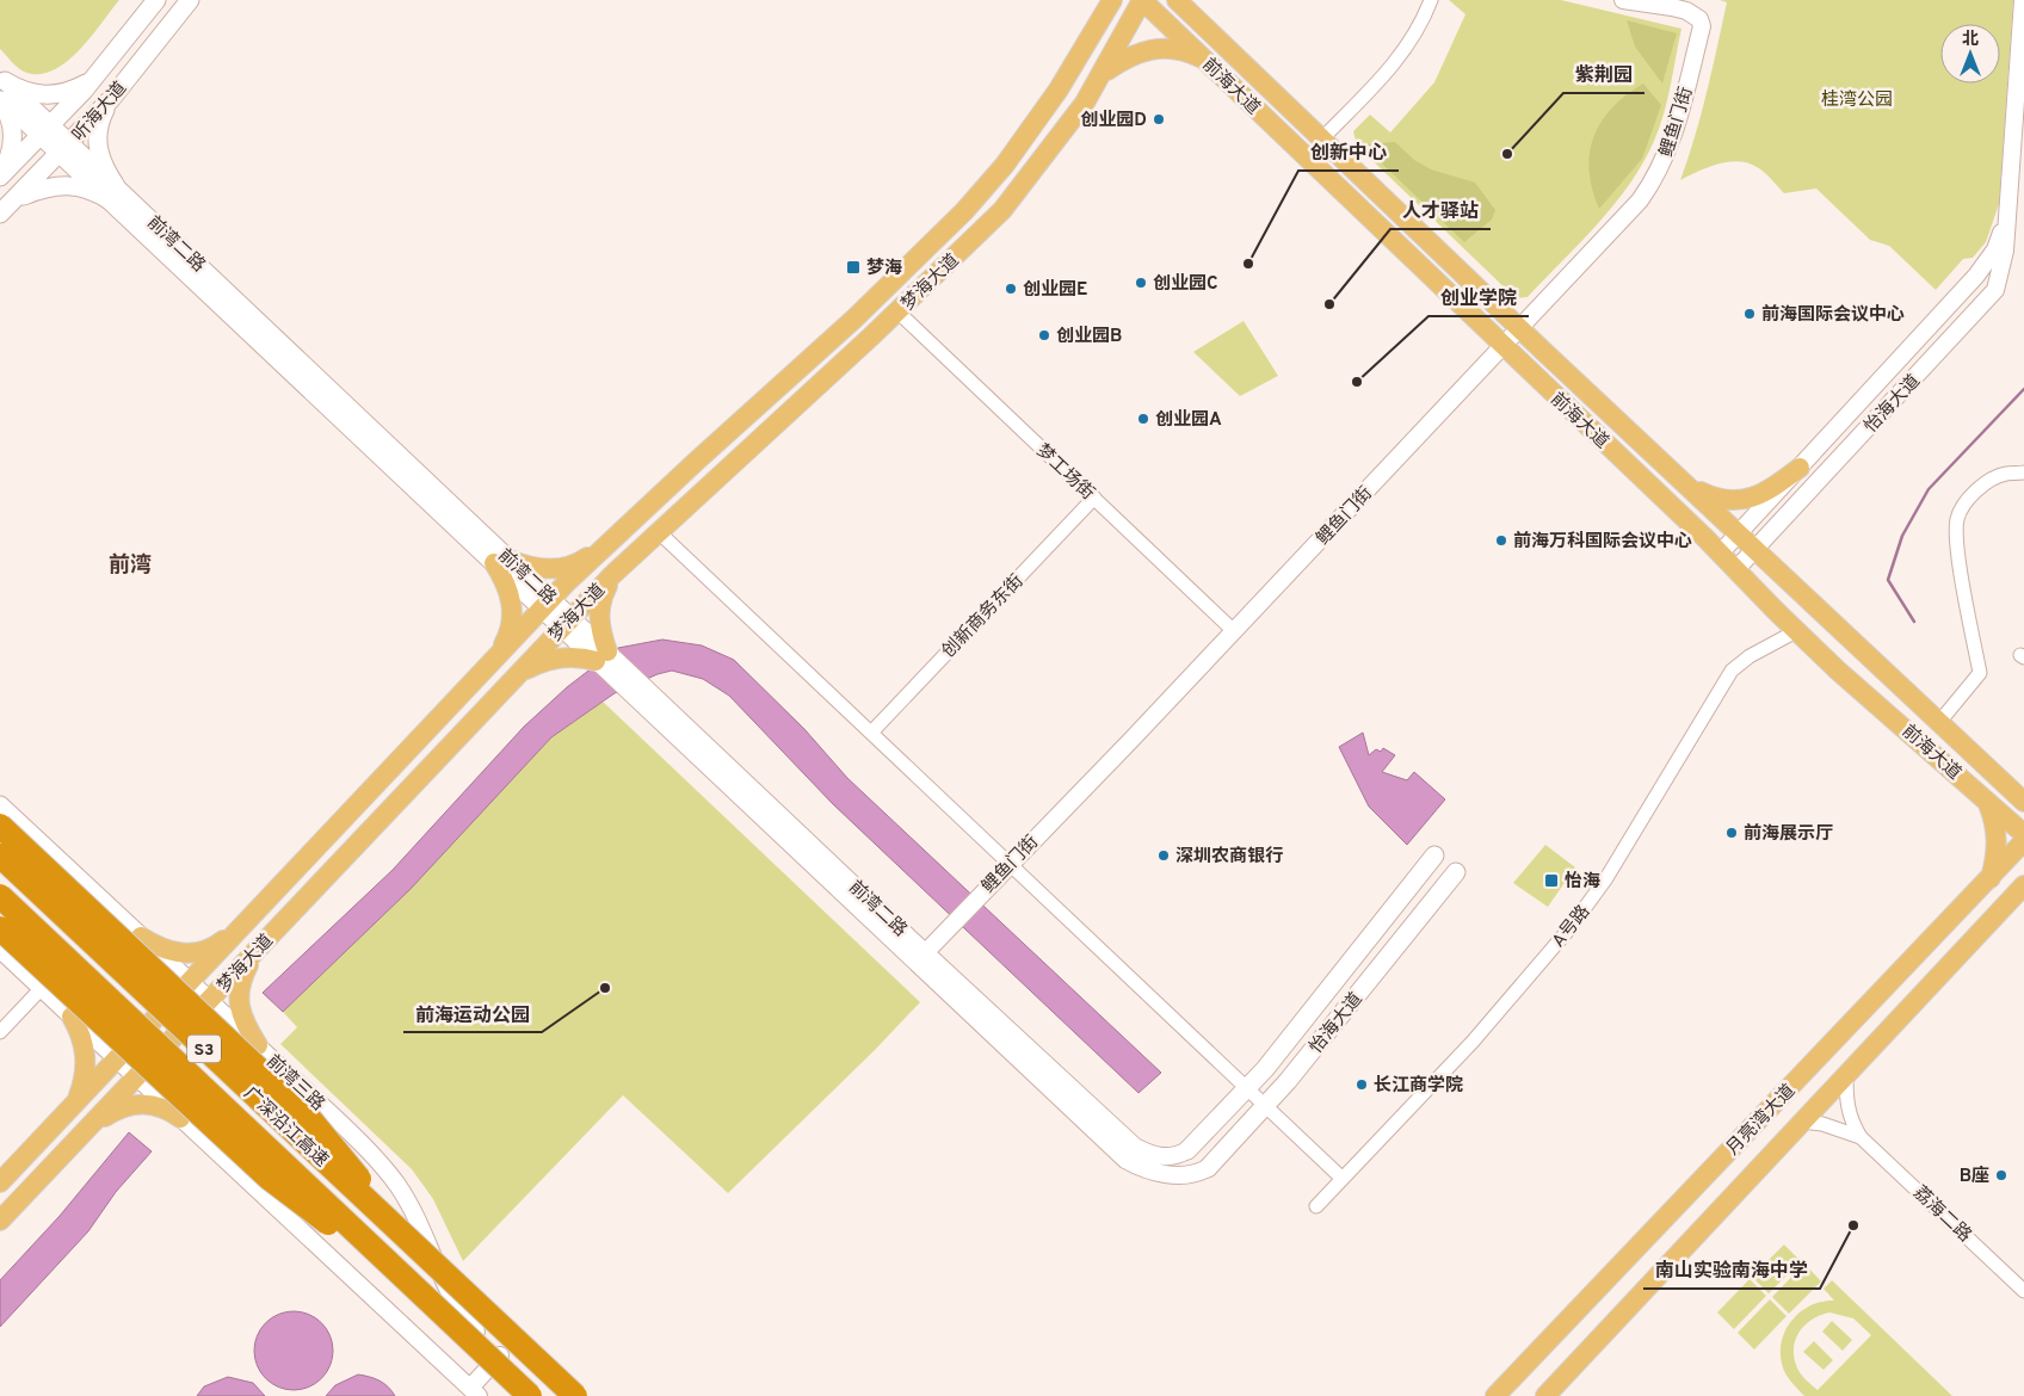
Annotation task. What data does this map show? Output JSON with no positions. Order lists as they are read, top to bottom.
{
  "streets": {
    "highway": ["S3", "广深沿江高速"],
    "main road": [
      "前海大道",
      "听海大道",
      "梦海大道",
      "怡海大道",
      "前湾三路",
      "月亮湾大道"
    ],
    "street": [
      "鲤鱼门街",
      "前湾二路",
      "梦工场街",
      "创新商务东街",
      "A号路",
      "荔海二路"
    ]
  },
  "crossings": [
    ["前海大道", "鲤鱼门街"],
    ["前海大道", "梦海大道"],
    ["前海大道", "怡海大道"],
    ["前海大道", "A号路"],
    ["听海大道", "前湾二路"],
    ["鲤鱼门街", "前湾二路"],
    ["鲤鱼门街", "梦工场街"],
    ["前湾二路", "梦海大道"],
    ["梦海大道", "梦工场街"],
    ["梦海大道", "前湾三路"],
    ["梦工场街", "创新商务东街"],
    ["月亮湾大道", "荔海二路"]
  ],
  "districts": ["前湾"],
  "parks": ["桂湾公园"],
  "places": {
    "other": [
      "创业园D",
      "紫荆园",
      "创新中心",
      "创业园C",
      "创业园E",
      "人才驿站",
      "前海国际会议中心",
      "创业园B",
      "创业学院",
      "创业园A",
      "前海万科国际会议中心",
      "前海展示厅",
      "深圳农商银行",
      "前海运动公园",
      "长江商学院",
      "B座",
      "南山实验南海中学"
    ],
    "transit": ["梦海", "怡海"]
  },
  "north": "top"
}
